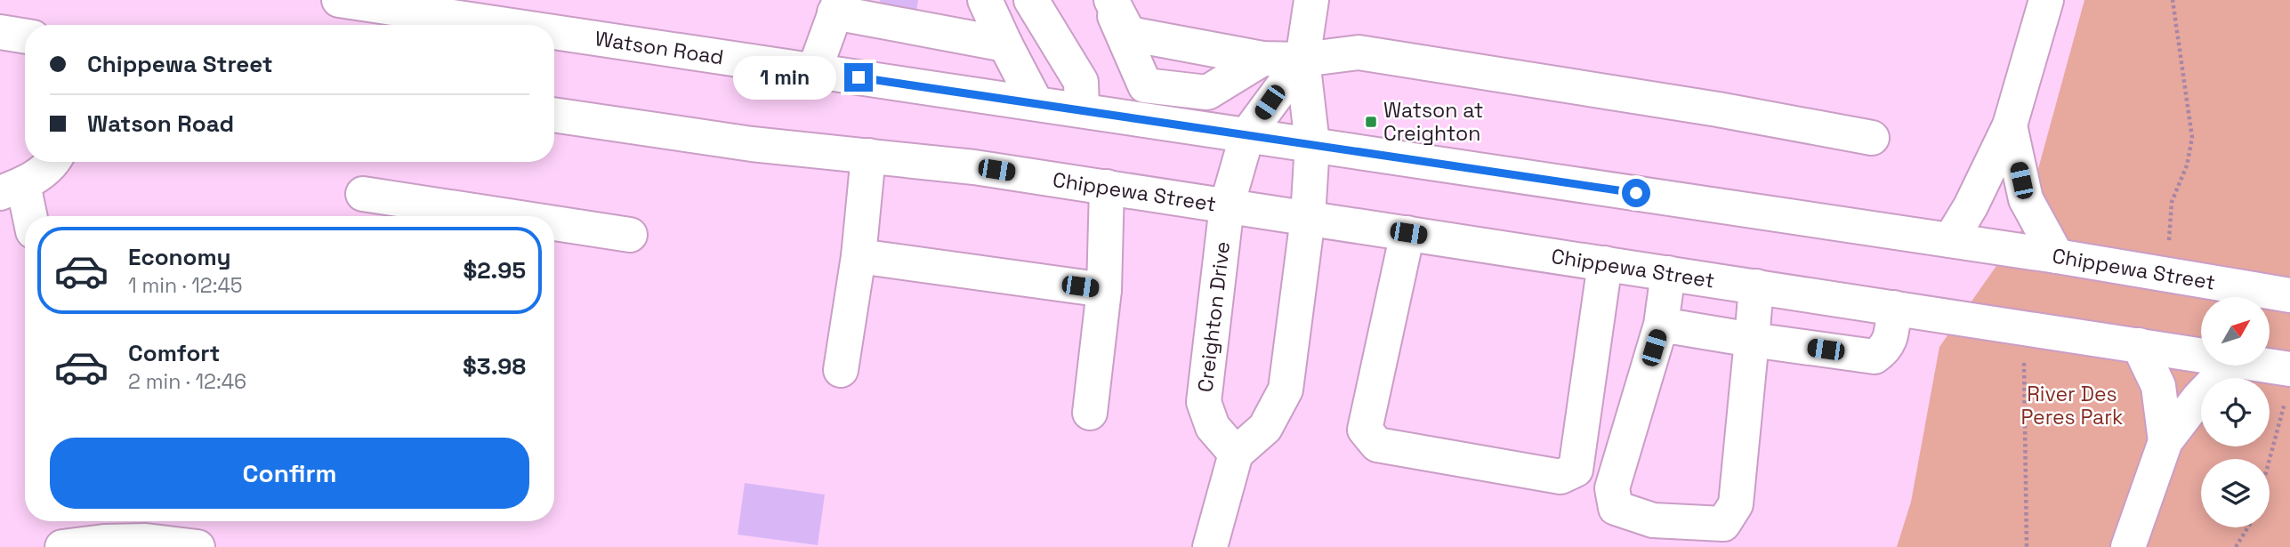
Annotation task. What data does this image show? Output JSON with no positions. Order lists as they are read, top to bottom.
{
  "streets": {
    "main road": ["Watson Road", "Chippewa Street", "Creighton Drive"]
  },
  "crossings": [
    ["Watson Road", "Chippewa Street"],
    ["Chippewa Street", "Creighton Drive"]
  ],
  "parks": ["River Des Peres Park"],
  "places": {
    "transit": ["Watson at Creighton"]
  },
  "north": "top right",
  "page": {
    "banner": ["Chippewa Street", "Watson Road"],
    "bubble": "1 min",
    "list": [
      {
        "name": "Economy",
        "note": "1 min · 12:45",
        "value": "$2.95"
      },
      {
        "name": "Comfort",
        "note": "2 min · 12:46",
        "value": "$3.98"
      }
    ],
    "buttons": "Confirm"
  }
}
